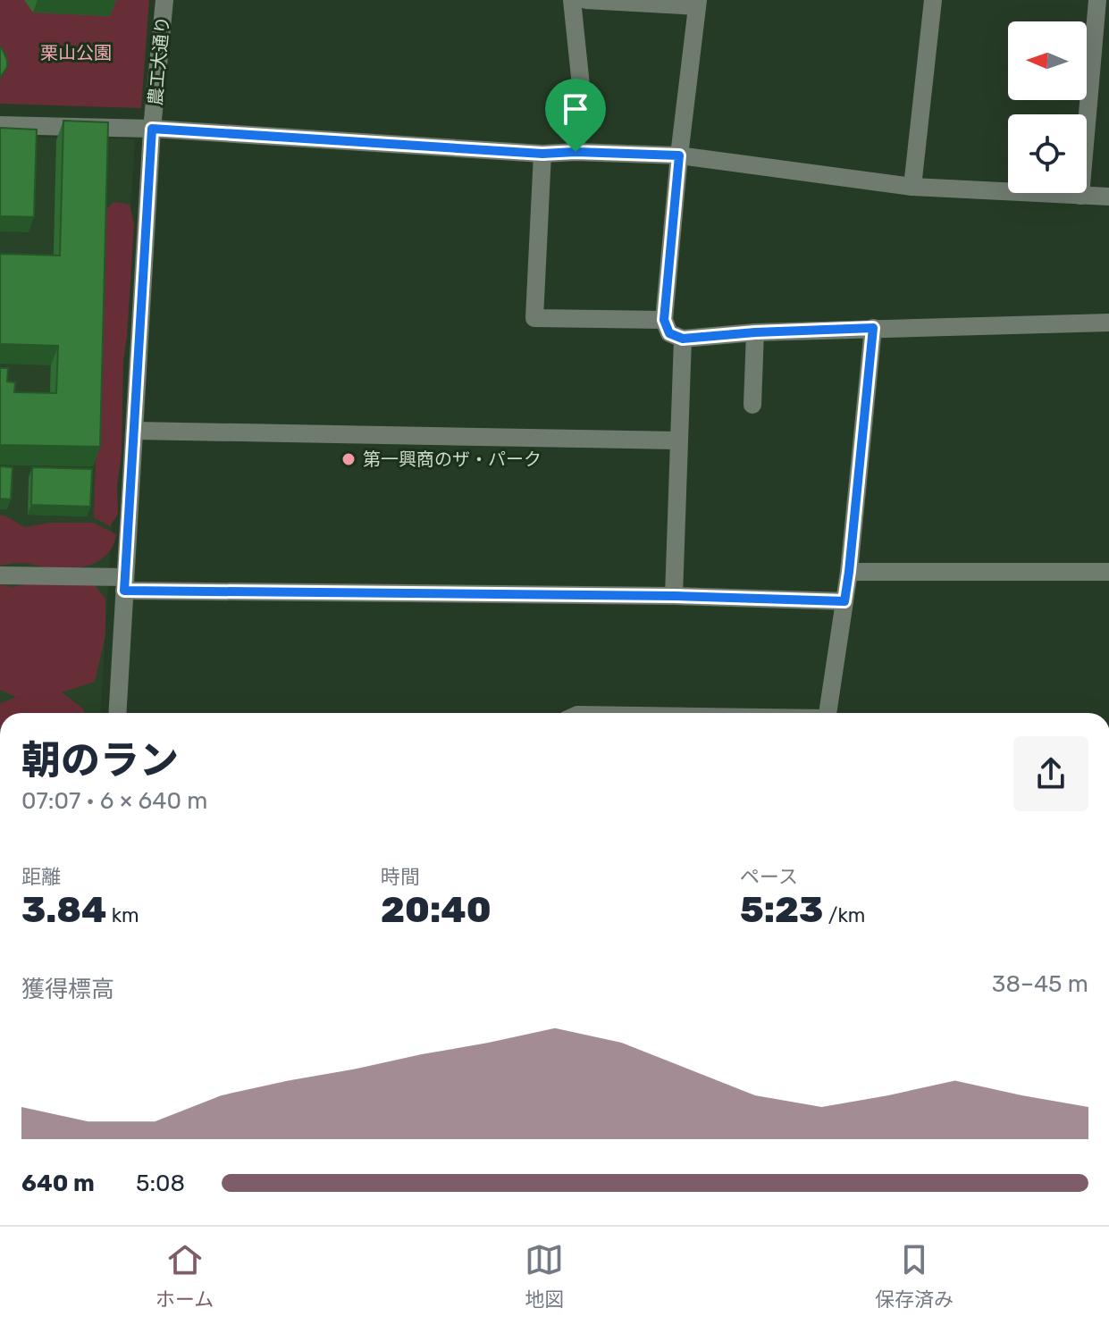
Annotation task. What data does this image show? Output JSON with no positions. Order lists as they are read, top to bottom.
{
  "streets": {
    "street": ["農工大通り"]
  },
  "parks": ["栗山公園"],
  "places": ["第一興商のザ・パーク"],
  "north": "left",
  "page": {
    "heading": ["朝のラン", "07:07 · 6 × 640 m"],
    "stats": [
      ["距離", "3.84 km"],
      ["時間", "20:40"],
      ["ペース", "5:23 /km"]
    ],
    "chart": ["獲得標高", "38–45 m"],
    "list": [
      {
        "name": "640 m",
        "note": "5:08"
      }
    ],
    "tabs": ["ホーム", "地図", "保存済み"]
  }
}
